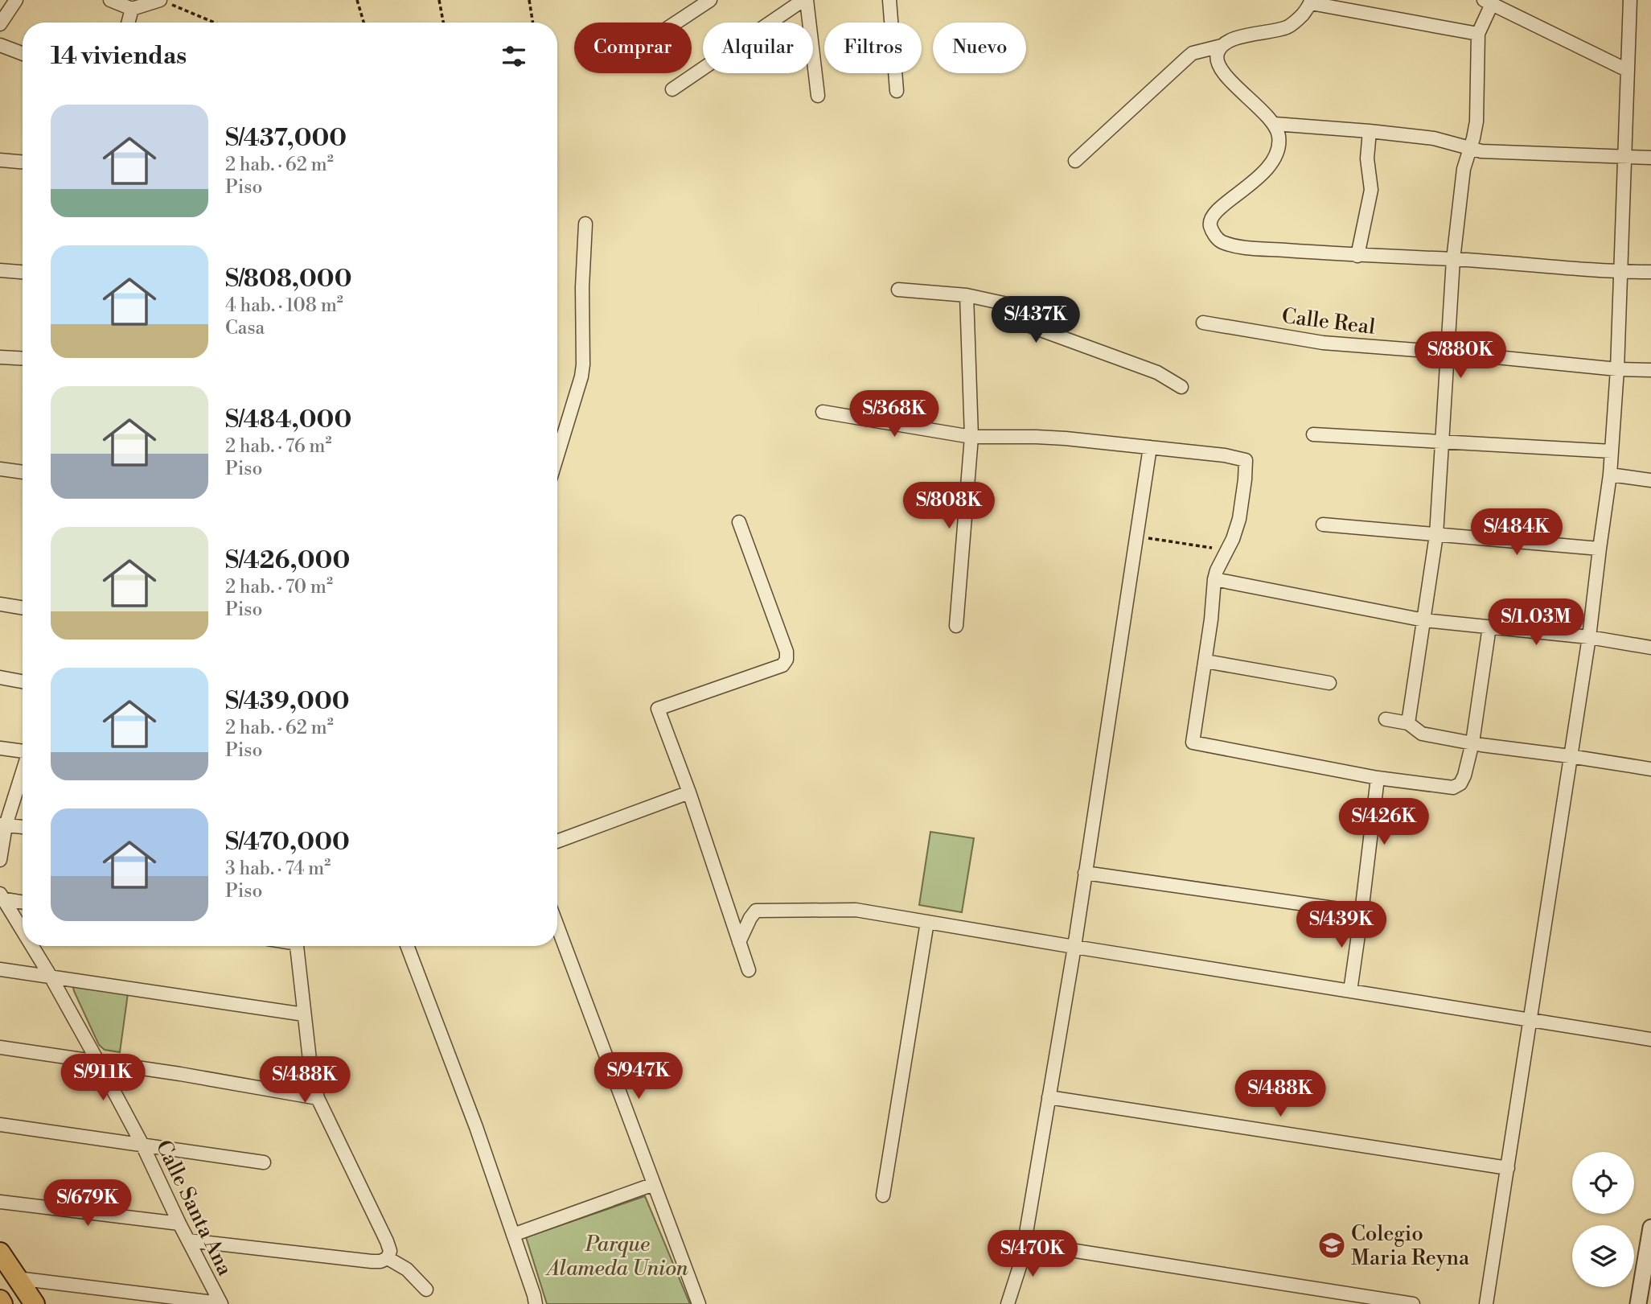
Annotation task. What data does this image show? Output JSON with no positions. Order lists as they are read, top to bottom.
{
  "streets": {
    "street": ["Calle Real", "Calle Santa Ana"]
  },
  "parks": ["Parque Alameda Union"],
  "places": {
    "school or university": ["Colegio Maria Reyna"]
  },
  "page": {
    "chip": [
      "Comprar",
      "Alquilar",
      "Filtros",
      "Nuevo"
    ],
    "heading": "14 viviendas",
    "list": [
      {
        "name": "S/437,000",
        "note": "2 hab. · 62 m² · Piso"
      },
      {
        "name": "S/808,000",
        "note": "4 hab. · 108 m² · Casa"
      },
      {
        "name": "S/484,000",
        "note": "2 hab. · 76 m² · Piso"
      },
      {
        "name": "S/426,000",
        "note": "2 hab. · 70 m² · Piso"
      },
      {
        "name": "S/439,000",
        "note": "2 hab. · 62 m² · Piso"
      },
      {
        "name": "S/470,000",
        "note": "3 hab. · 74 m² · Piso"
      }
    ],
    "price": [
      "S/437K",
      "S/880K",
      "S/368K",
      "S/808K",
      "S/484K",
      "S/1.03M",
      "S/426K",
      "S/439K",
      "S/947K",
      "S/911K",
      "S/488K",
      "S/488K",
      "S/679K",
      "S/470K"
    ]
  }
}
